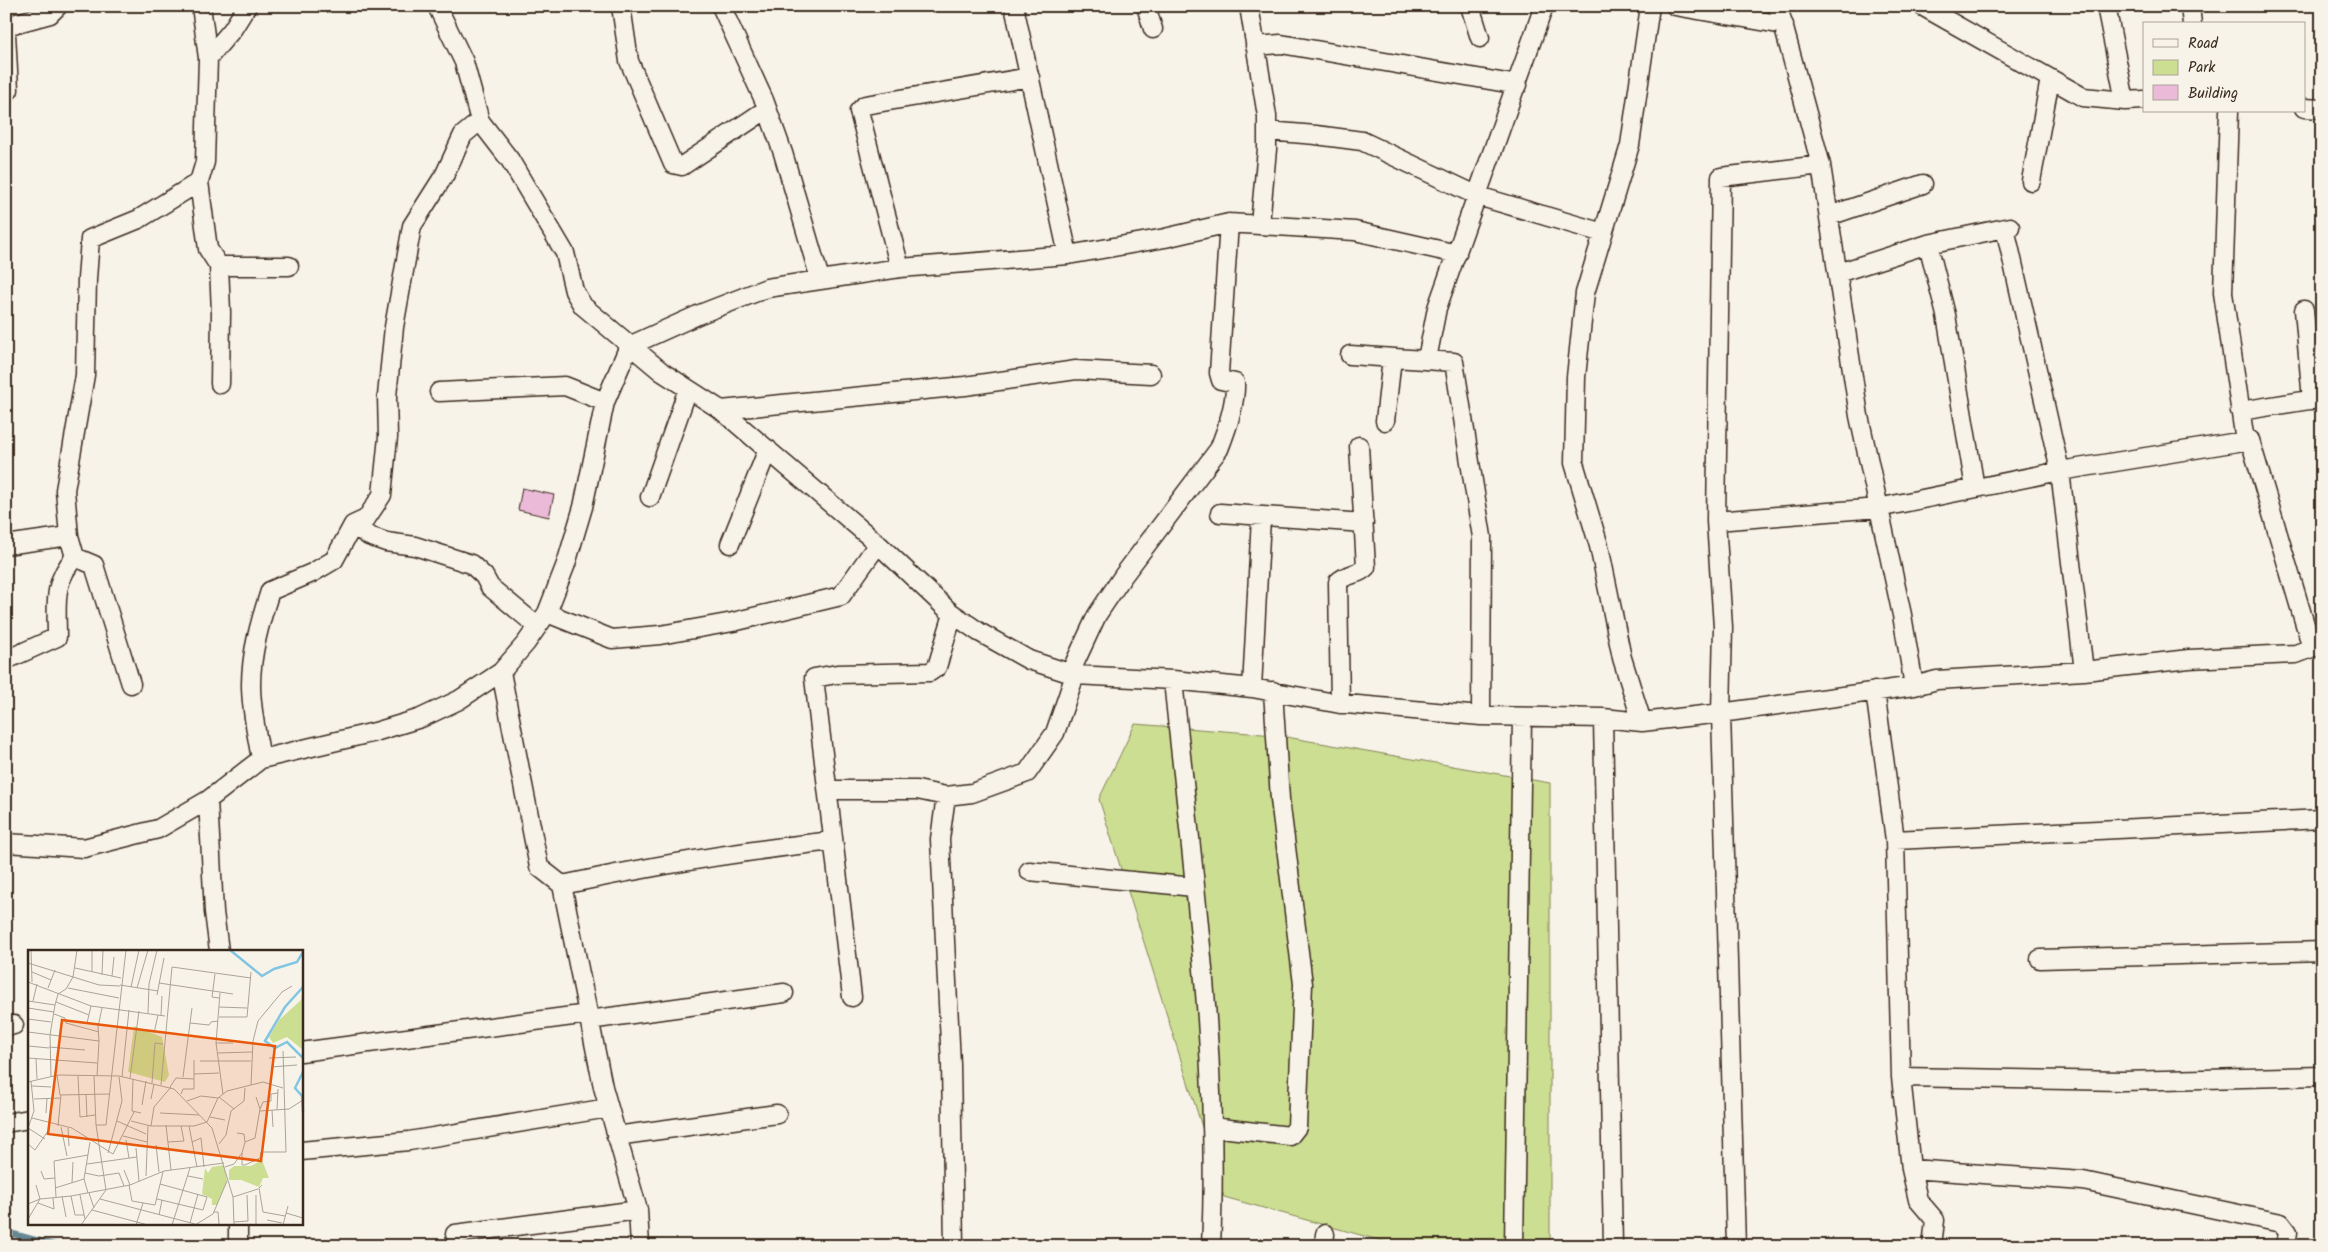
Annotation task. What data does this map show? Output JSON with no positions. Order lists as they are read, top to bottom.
{
  "legend": ["Road", "Park", "Building"]
}
